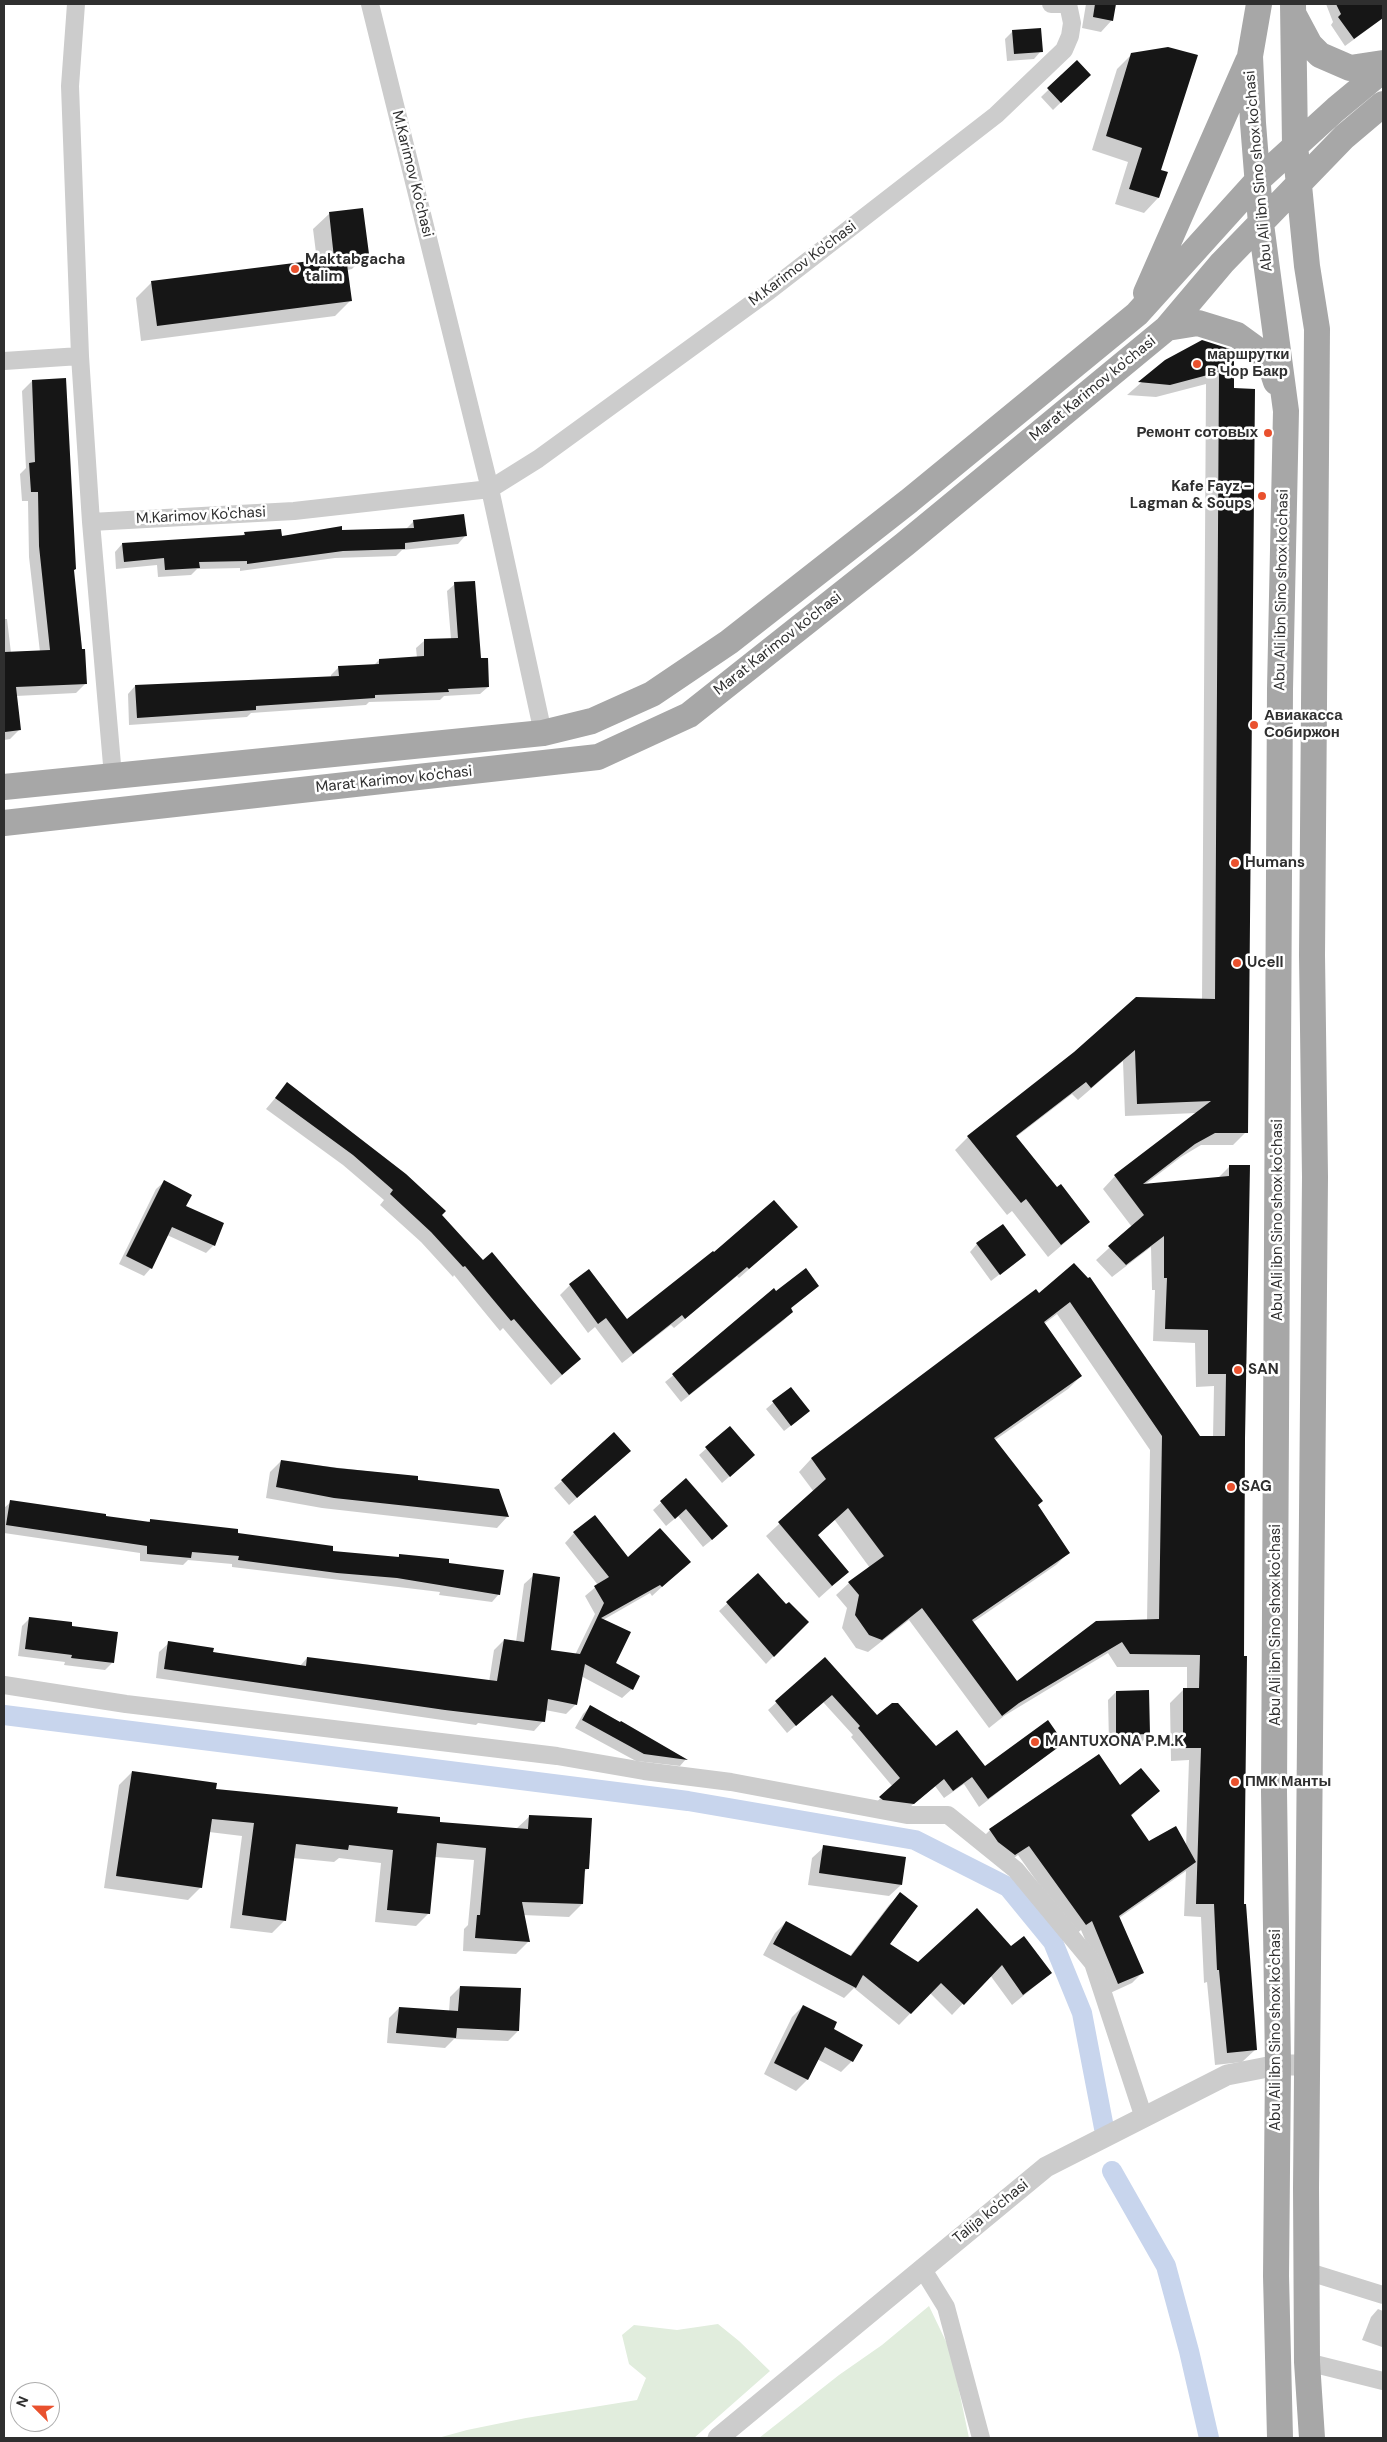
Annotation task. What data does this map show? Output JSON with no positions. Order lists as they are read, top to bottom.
{
  "streets": {
    "main road": ["Abu Ali ibn Sino shox ko'chasi", "Marat Karimov ko'chasi"],
    "street": ["M.Karimov Ko'chasi", "Talija ko'chasi"]
  },
  "crossings": [
    ["Abu Ali ibn Sino shox ko'chasi", "Marat Karimov ko'chasi"],
    ["Abu Ali ibn Sino shox ko'chasi", "Talija ko'chasi"],
    ["M.Karimov Ko'chasi", "Marat Karimov ko'chasi"]
  ],
  "places": [
    "Maktabgacha talim",
    "маршрутки в Чор Бакр",
    "Ремонт сотовых",
    "Kafe Fayz - Lagman & Soups",
    "Авиакасса Собиржон",
    "Humans",
    "Ucell",
    "SAN",
    "SAG",
    "MANTUXONA P.M.K",
    "ПМК Манты"
  ],
  "north": "top left"
}
